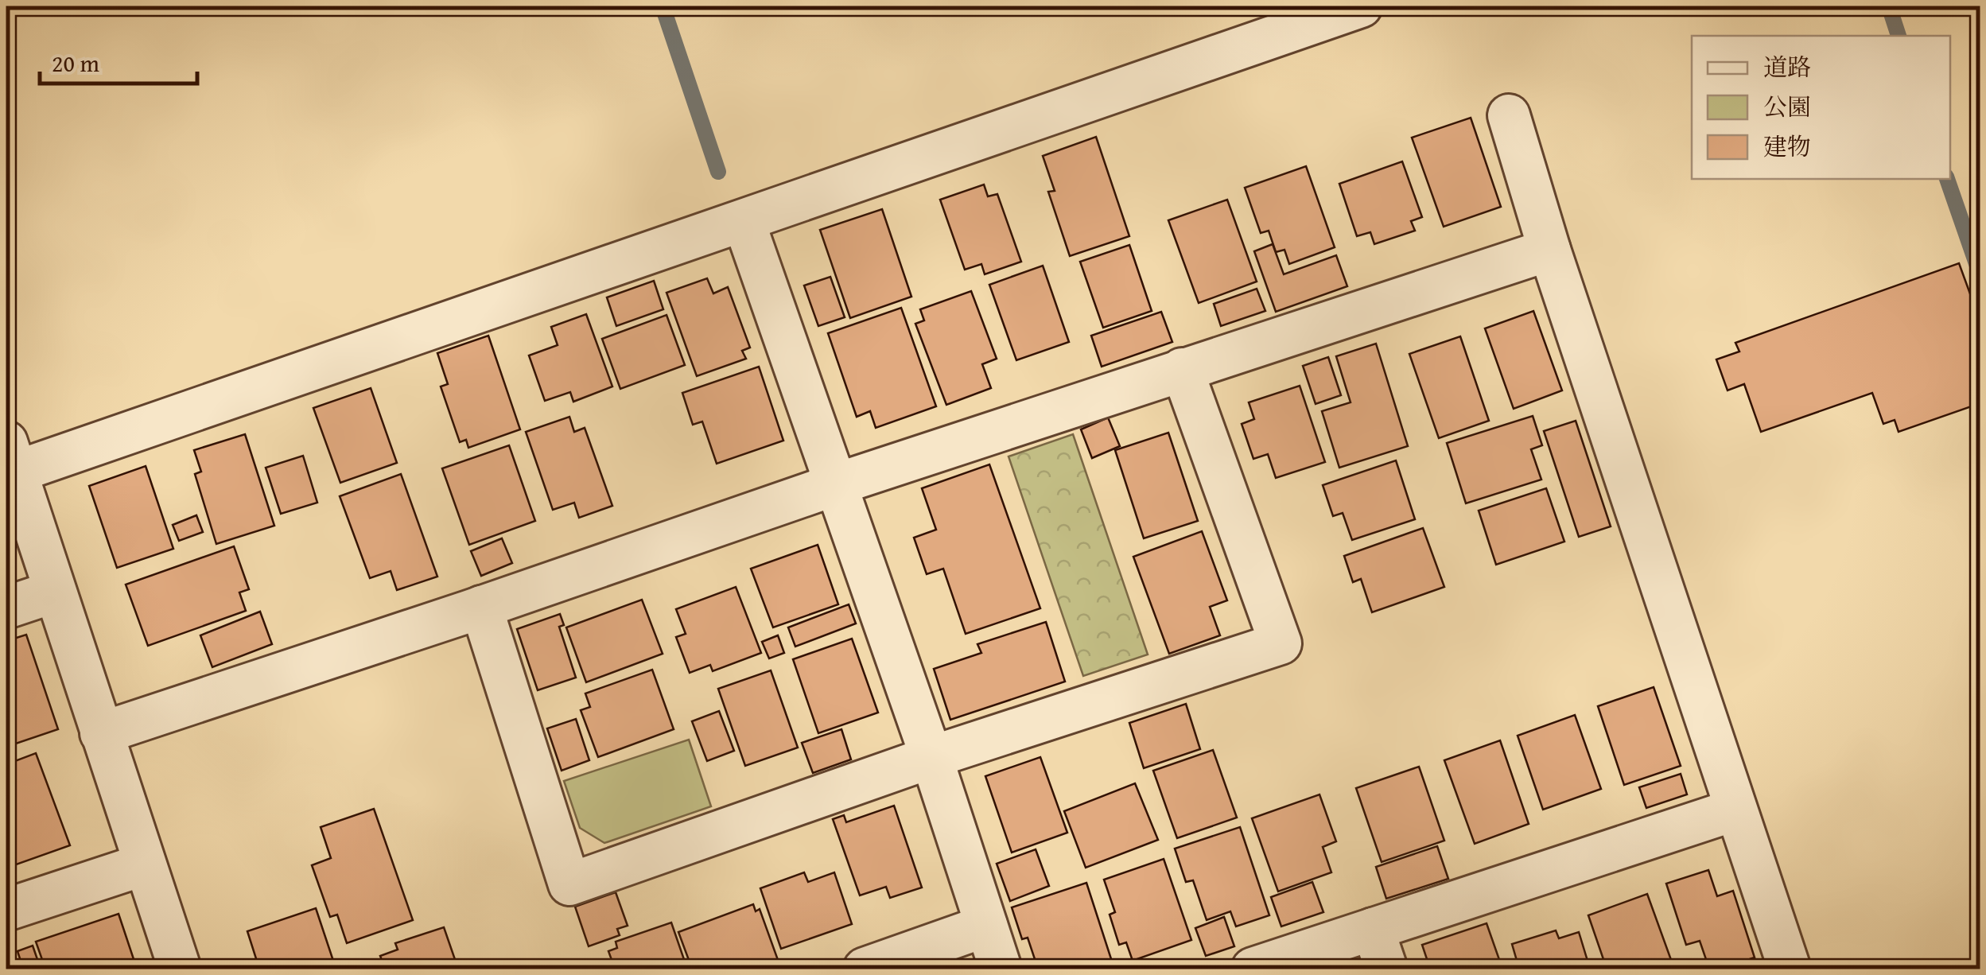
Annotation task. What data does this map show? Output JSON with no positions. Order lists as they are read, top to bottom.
{
  "legend": ["道路", "公園", "建物"],
  "scale_bar": "20 m"
}
